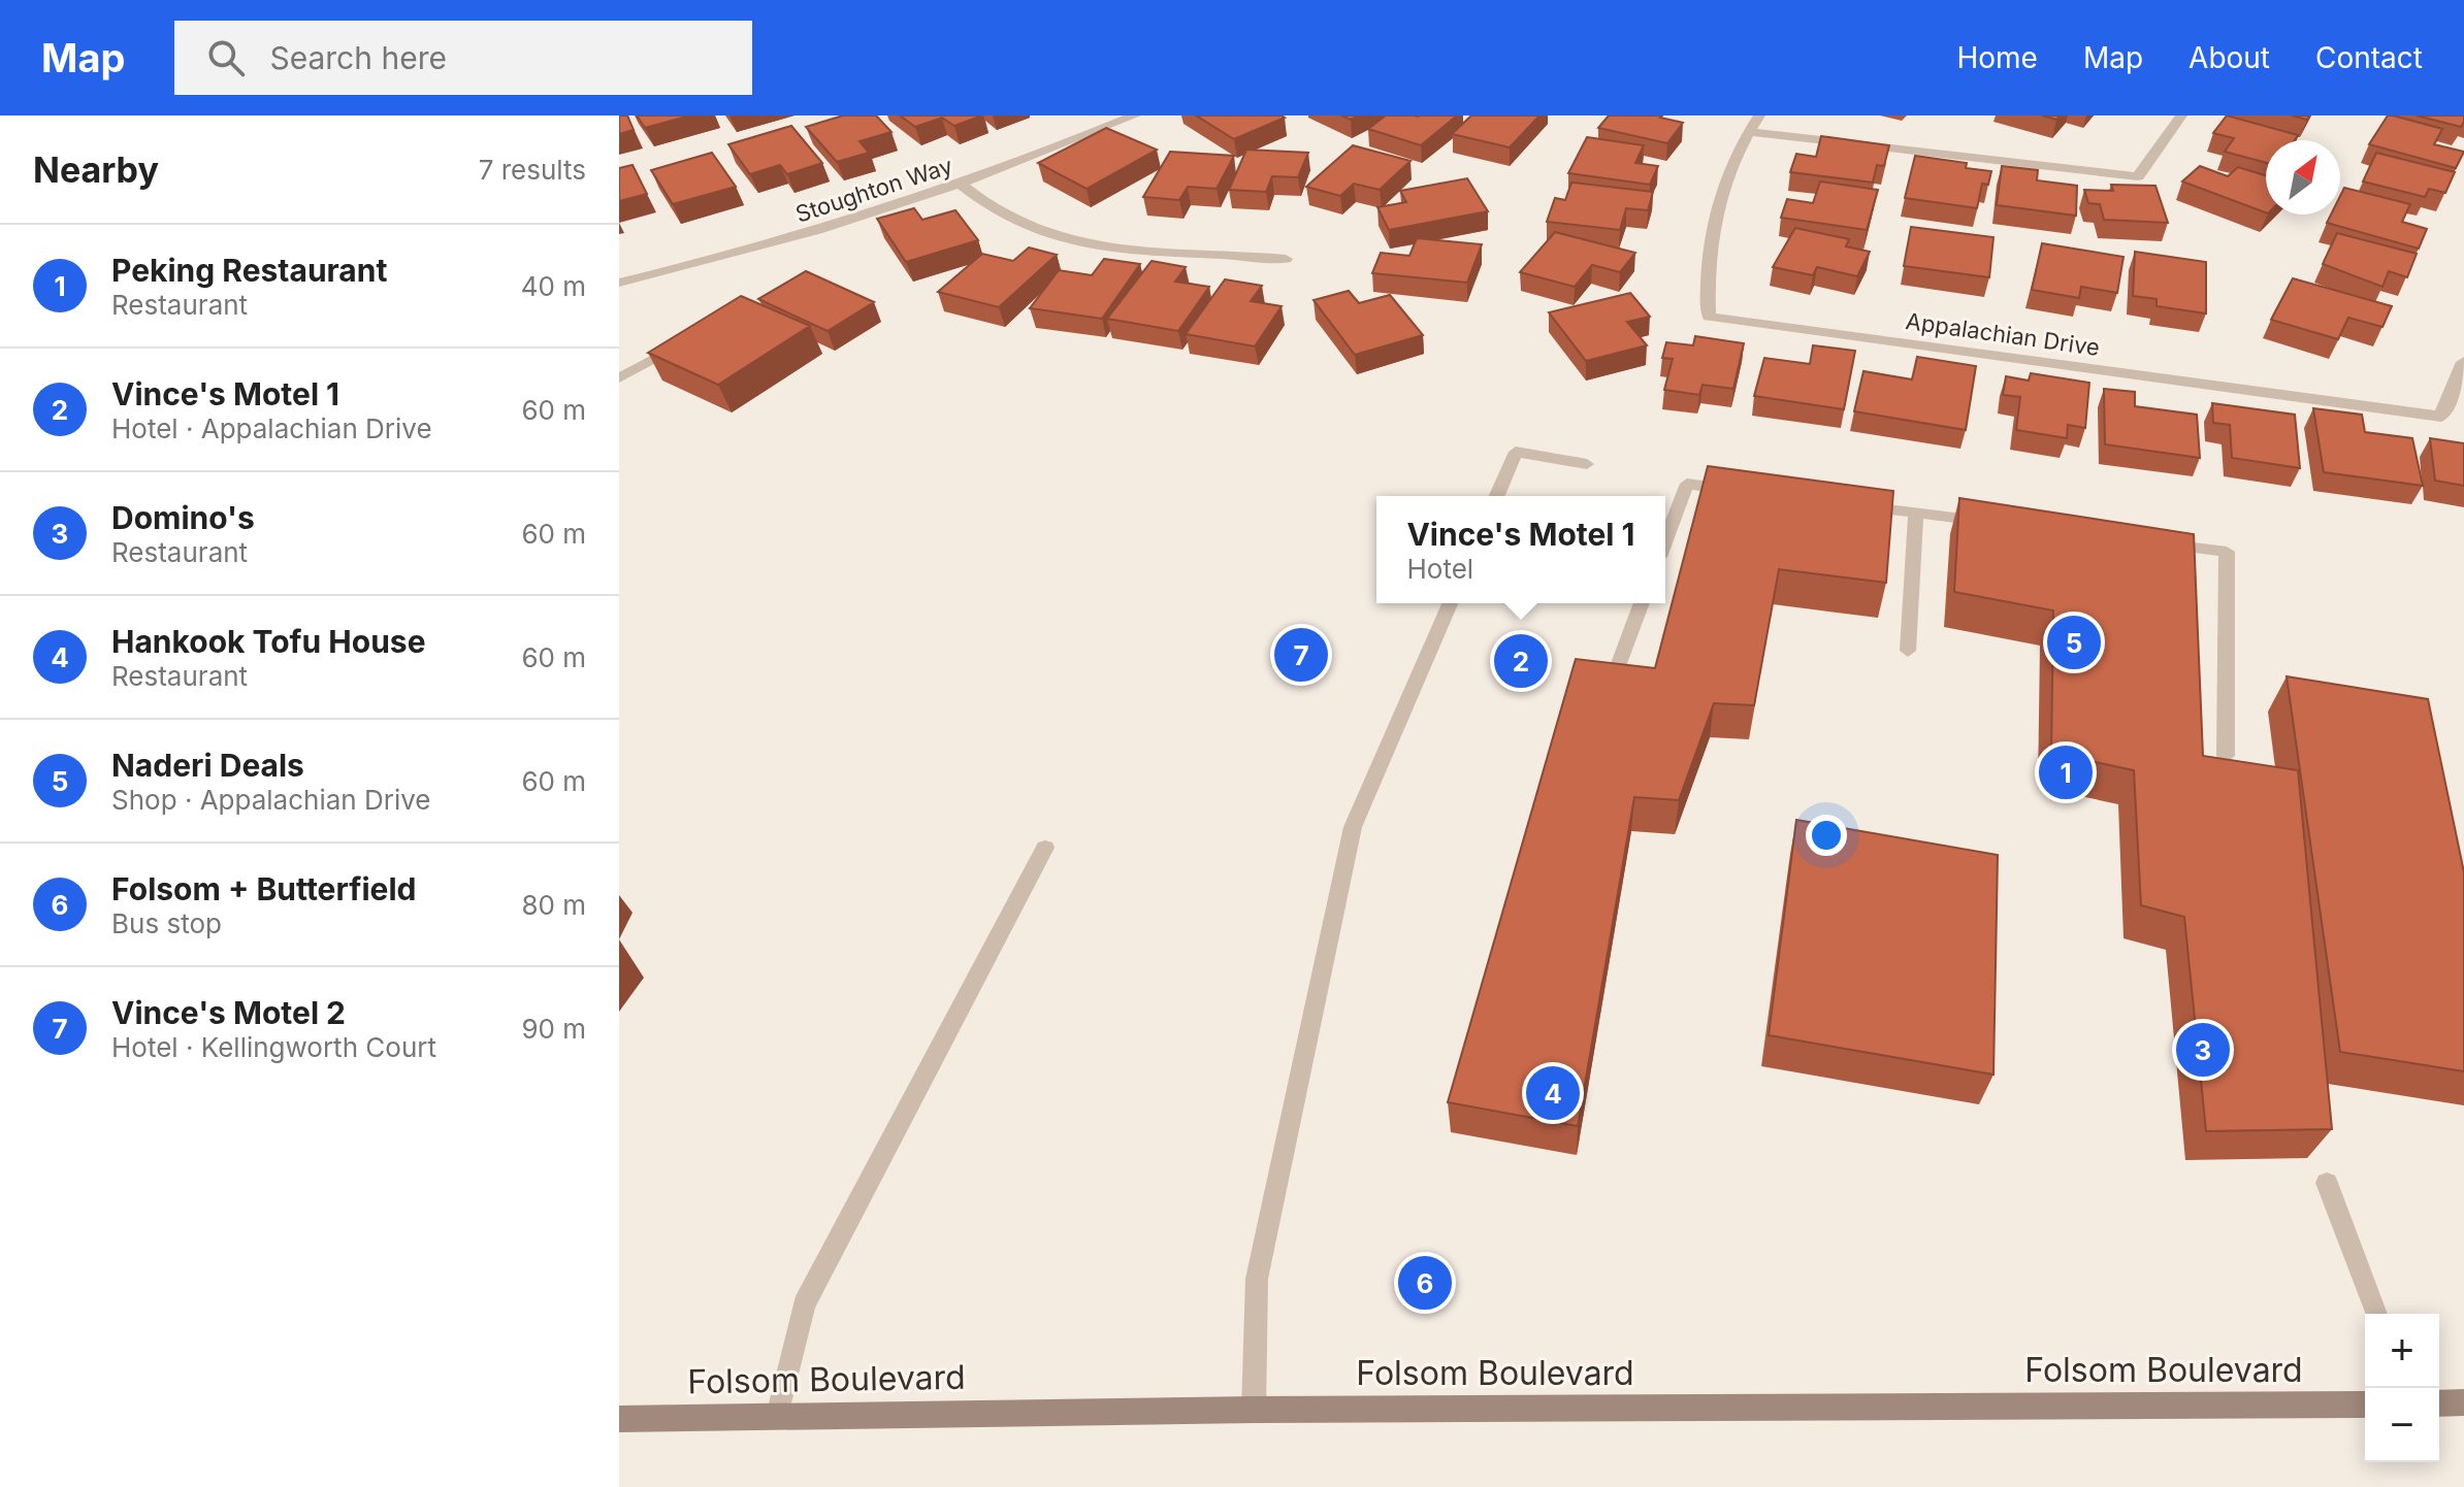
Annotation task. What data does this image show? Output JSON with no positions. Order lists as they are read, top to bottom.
{
  "streets": {
    "main road": ["Folsom Boulevard"],
    "street": ["Stoughton Way", "Appalachian Drive"]
  },
  "north": "top right",
  "page": {
    "header": "Map",
    "search": "Search here",
    "nav": [
      "Home",
      "Map",
      "About",
      "Contact"
    ],
    "heading": ["Nearby", "7 results"],
    "list": [
      {
        "mark": "1",
        "name": "Peking Restaurant",
        "note": "Restaurant",
        "value": "40 m"
      },
      {
        "mark": "2",
        "name": "Vince's Motel 1",
        "note": "Hotel · Appalachian Drive",
        "value": "60 m"
      },
      {
        "mark": "3",
        "name": "Domino's",
        "note": "Restaurant",
        "value": "60 m"
      },
      {
        "mark": "4",
        "name": "Hankook Tofu House",
        "note": "Restaurant",
        "value": "60 m"
      },
      {
        "mark": "5",
        "name": "Naderi Deals",
        "note": "Shop · Appalachian Drive",
        "value": "60 m"
      },
      {
        "mark": "6",
        "name": "Folsom + Butterfield",
        "note": "Bus stop",
        "value": "80 m"
      },
      {
        "mark": "7",
        "name": "Vince's Motel 2",
        "note": "Hotel · Kellingworth Court",
        "value": "90 m"
      }
    ],
    "popup": ["Vince's Motel 1", "Hotel"],
    "pins": [
      "5",
      "7",
      "2",
      "1",
      "3",
      "4",
      "6"
    ],
    "map_buttons": ["+", "−"]
  }
}
